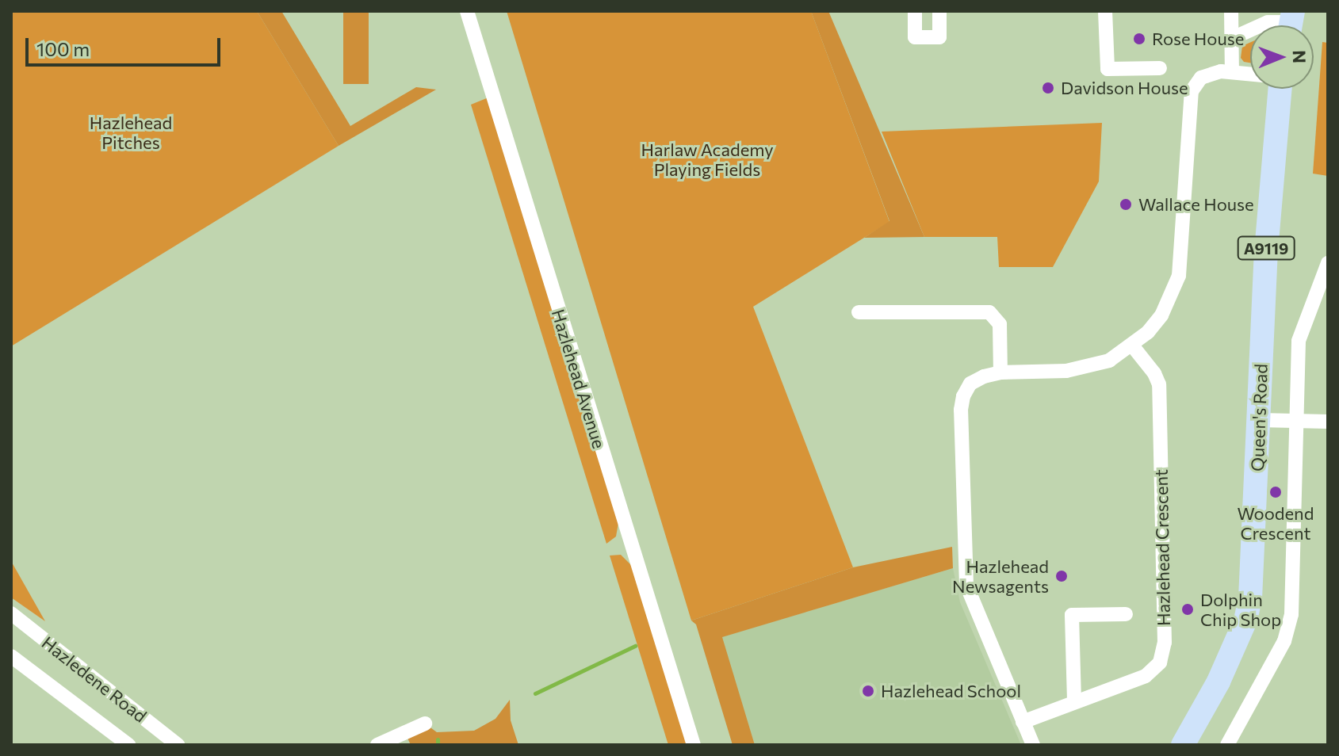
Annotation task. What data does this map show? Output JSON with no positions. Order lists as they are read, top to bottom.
{
  "streets": {
    "main road": ["A9119", "Queen's Road"],
    "street": ["Hazlehead Avenue", "Hazlehead Crescent", "Hazledene Road"]
  },
  "parks": ["Hazlehead Pitches", "Harlaw Academy Playing Fields"],
  "places": [
    "Rose House",
    "Davidson House",
    "Wallace House",
    "Woodend Crescent",
    "Hazlehead Newsagents",
    "Dolphin Chip Shop",
    "Hazlehead School"
  ],
  "scale_bar": "100 m",
  "north": "right"
}
